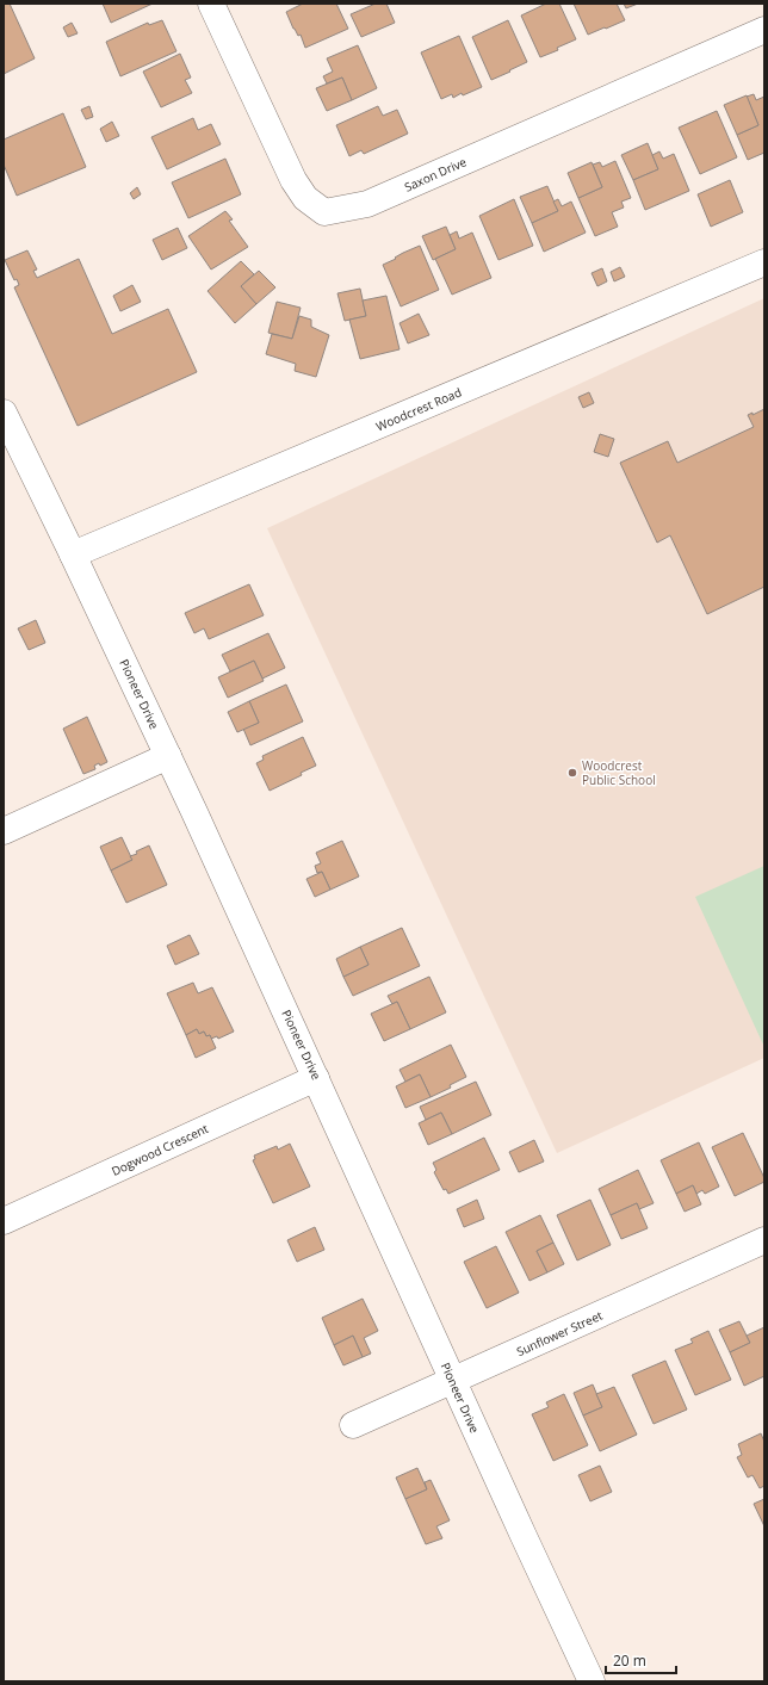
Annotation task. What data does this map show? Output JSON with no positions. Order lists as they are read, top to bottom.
{
  "streets": {
    "street": [
      "Saxon Drive",
      "Woodcrest Road",
      "Pioneer Drive",
      "Dogwood Crescent",
      "Sunflower Street"
    ]
  },
  "crossings": [
    ["Woodcrest Road", "Pioneer Drive"],
    ["Pioneer Drive", "Dogwood Crescent"],
    ["Pioneer Drive", "Sunflower Street"]
  ],
  "places": ["Woodcrest Public School"],
  "scale_bar": "20 m"
}
